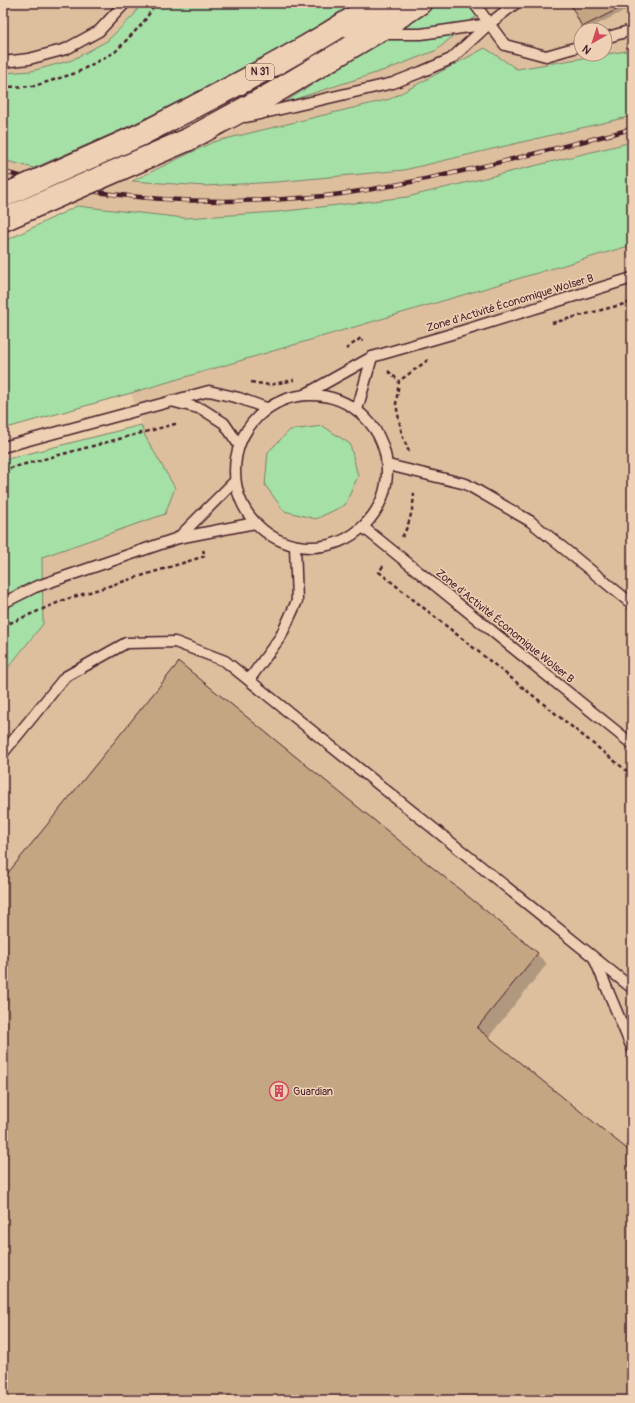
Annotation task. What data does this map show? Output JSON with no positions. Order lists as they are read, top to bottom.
{
  "streets": {
    "main road": ["N 31"],
    "lane": ["Zone d'Activité Économique Wolser B"]
  },
  "places": {
    "building": ["Guardian"]
  },
  "north": "bottom left"
}
